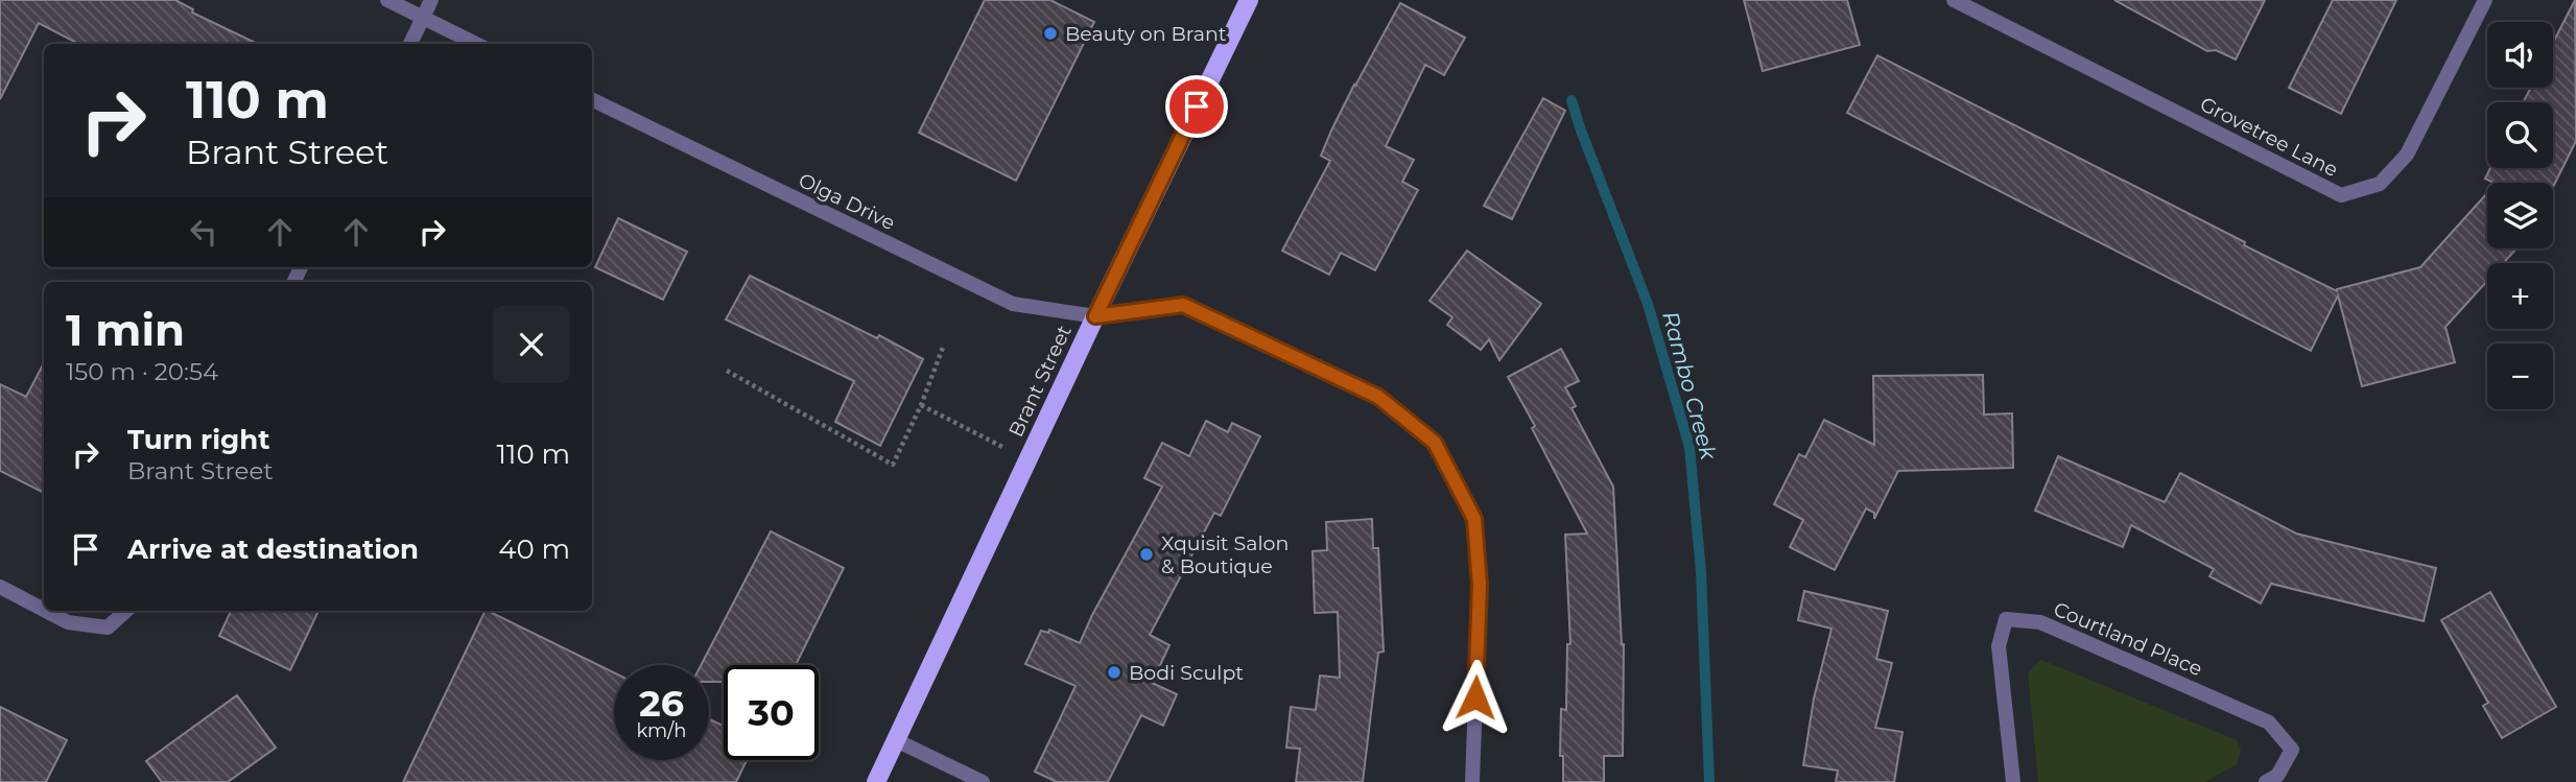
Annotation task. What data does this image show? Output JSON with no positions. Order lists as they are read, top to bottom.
{
  "streets": {
    "main road": ["Brant Street"],
    "street": ["Grovetree Lane", "Olga Drive", "Courtland Place"]
  },
  "crossings": [
    ["Olga Drive", "Brant Street"]
  ],
  "water": ["Rambo Creek"],
  "places": ["Beauty on Brant", "Xquisit Salon & Boutique", "Bodi Sculpt"],
  "page": {
    "map_buttons": ["+", "−"],
    "turn": ["110 m", "Brant Street"],
    "heading": ["1 min", "150 m · 20:54"],
    "list": [
      {
        "name": "Turn right",
        "note": "Brant Street",
        "value": "110 m"
      },
      {
        "name": "Arrive at destination",
        "value": "40 m"
      }
    ],
    "speed": "26 km/h",
    "limit": "30"
  }
}
